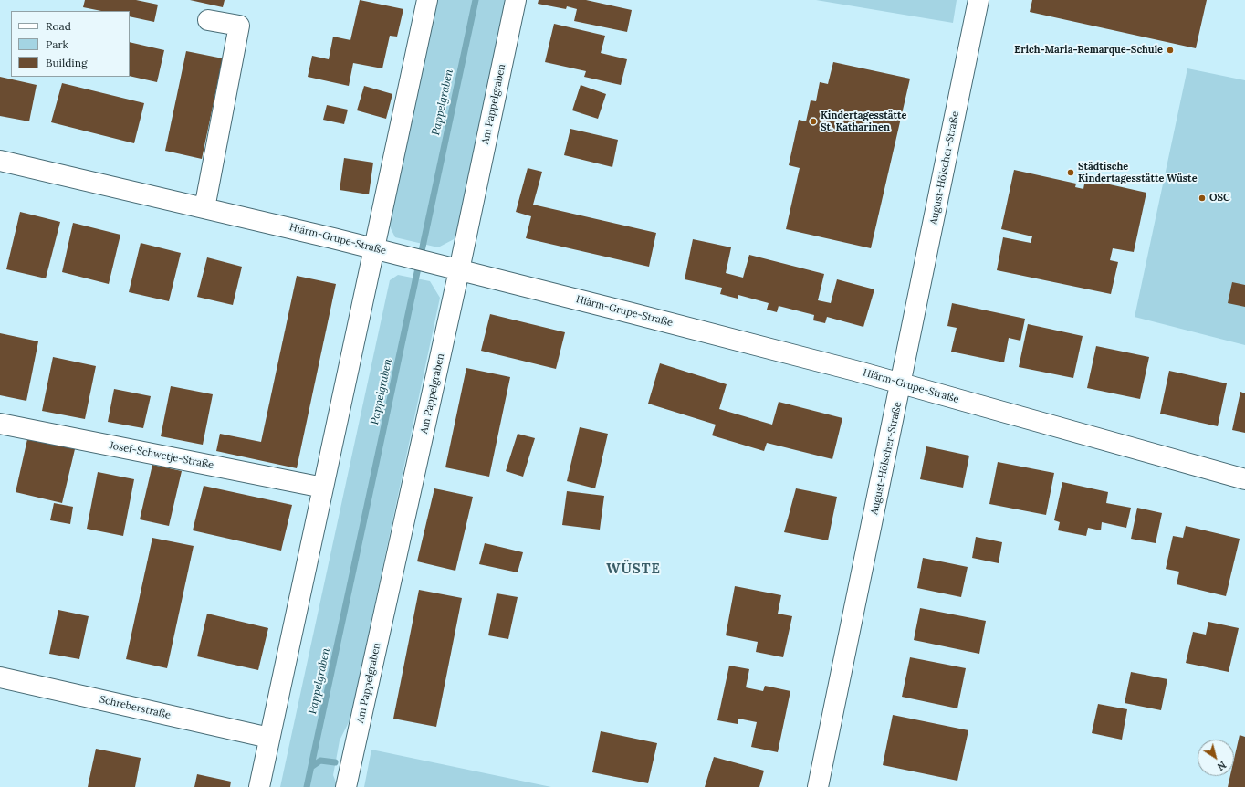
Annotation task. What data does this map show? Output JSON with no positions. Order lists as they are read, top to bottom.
{
  "streets": {
    "street": [
      "Am Pappelgraben",
      "August-Hölscher-Straße",
      "Hiärm-Grupe-Straße",
      "Josef-Schwetje-Straße",
      "Schreberstraße"
    ]
  },
  "crossings": [
    ["Am Pappelgraben", "Hiärm-Grupe-Straße"],
    ["August-Hölscher-Straße", "Hiärm-Grupe-Straße"]
  ],
  "districts": ["WÜSTE"],
  "water": ["Pappelgraben"],
  "places": [
    "Erich-Maria-Remarque-Schule",
    "Kindertagesstätte St. Katharinen",
    "Städtische Kindertagesstätte Wüste",
    "OSC"
  ],
  "legend": ["Road", "Park", "Building"],
  "north": "bottom right"
}
